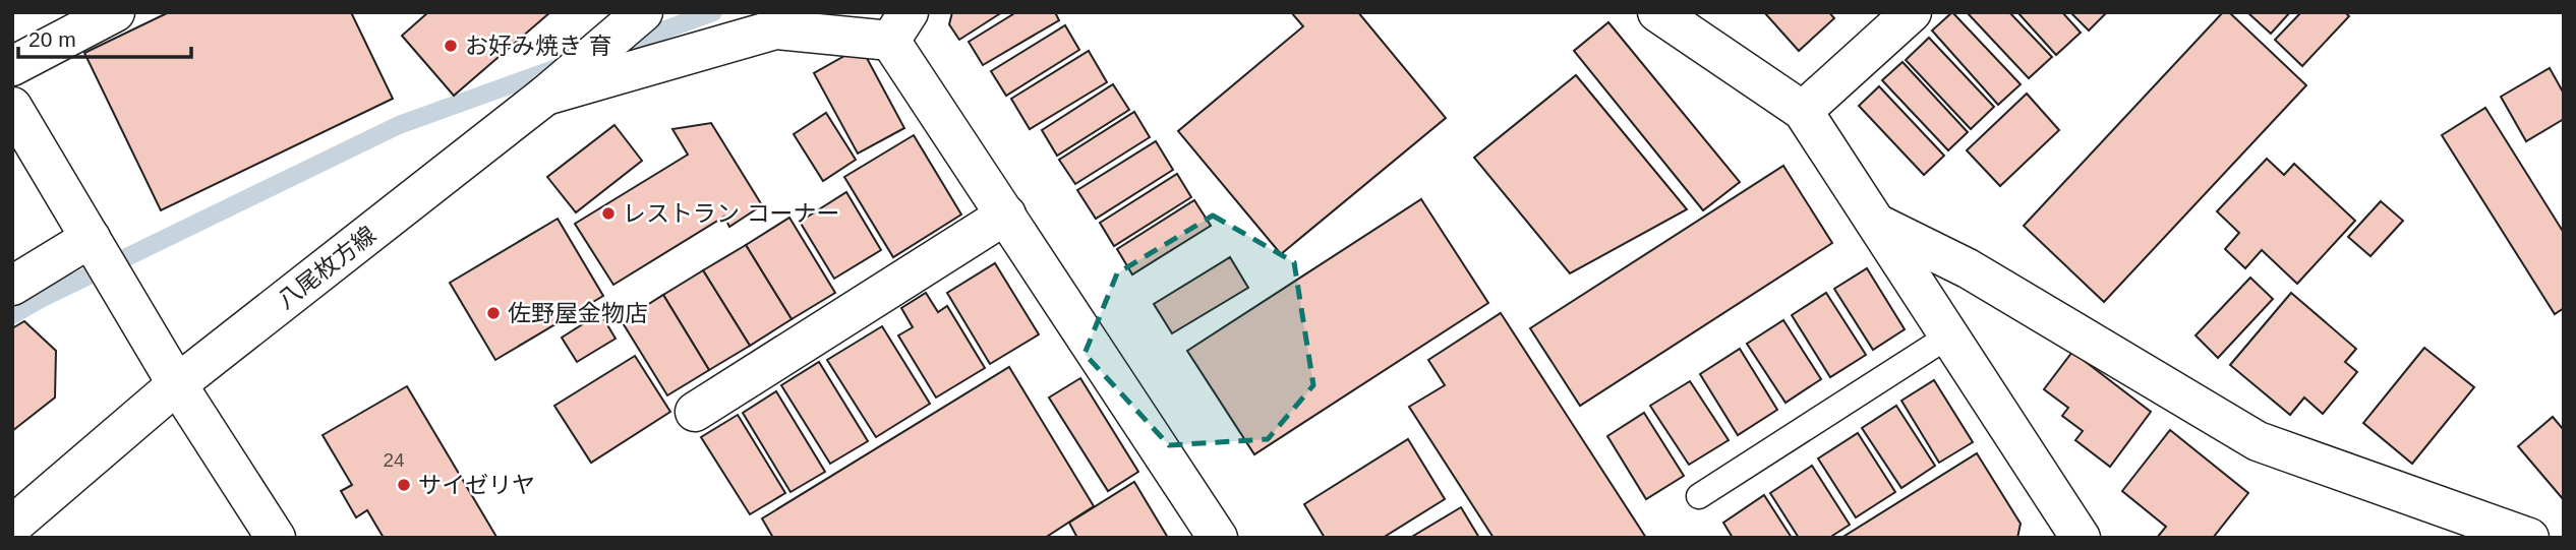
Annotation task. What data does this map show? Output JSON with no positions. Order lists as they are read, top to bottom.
{
  "streets": {
    "street": ["八尾枚方線"]
  },
  "places": [
    "お好み焼き 育",
    "レストラン コーナー",
    "佐野屋金物店",
    "サイゼリヤ"
  ],
  "house_numbers": ["24"],
  "scale_bar": "20 m"
}
